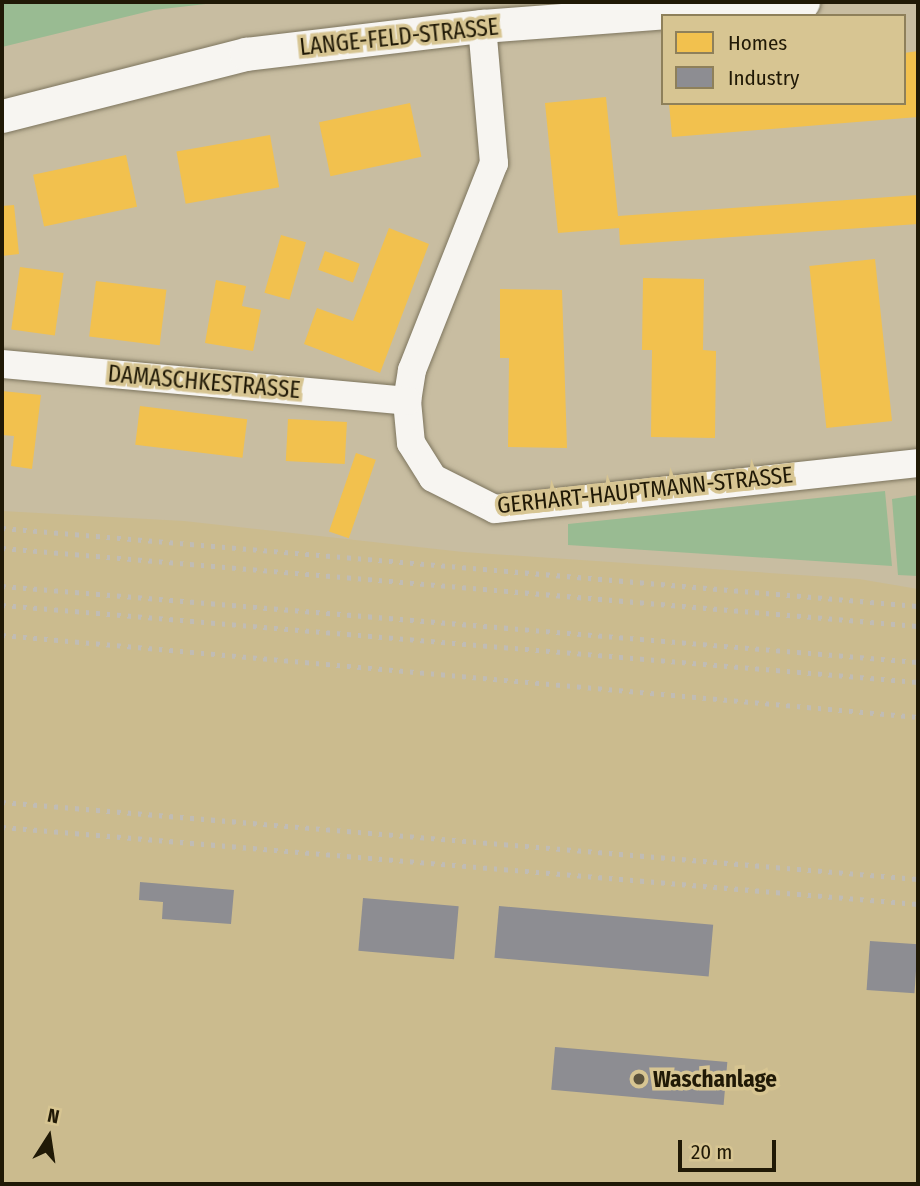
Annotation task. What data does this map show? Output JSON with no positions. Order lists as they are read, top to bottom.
{
  "streets": {
    "street": ["LANGE-FELD-STRASSE", "DAMASCHKESTRASSE", "GERHART-HAUPTMANN-STRASSE"]
  },
  "crossings": [
    ["LANGE-FELD-STRASSE", "GERHART-HAUPTMANN-STRASSE"],
    ["DAMASCHKESTRASSE", "GERHART-HAUPTMANN-STRASSE"]
  ],
  "places": ["Waschanlage"],
  "legend": ["Homes", "Industry"],
  "scale_bar": "20 m",
  "north": "top"
}
